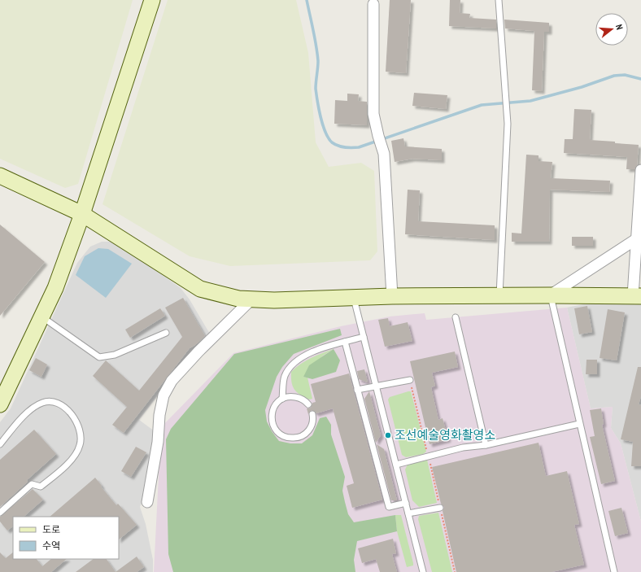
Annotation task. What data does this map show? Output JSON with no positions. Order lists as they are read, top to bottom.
{
  "places": ["조선예술영화촬영소"],
  "legend": ["도로", "수역"],
  "north": "right"
}
